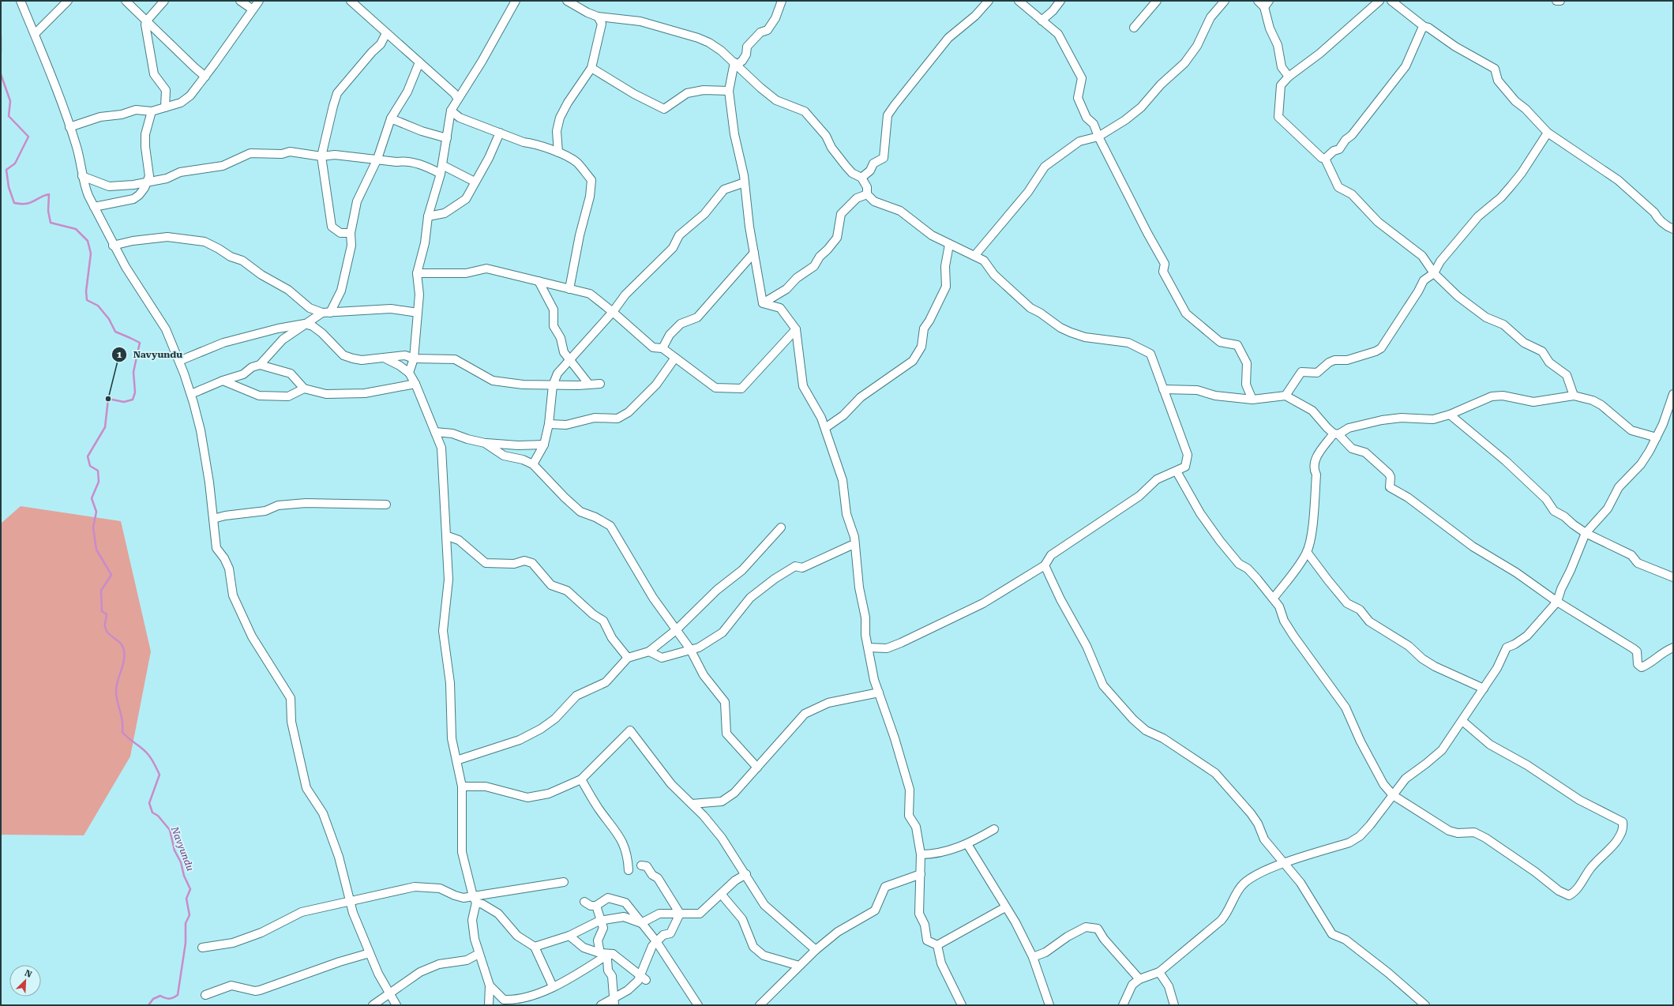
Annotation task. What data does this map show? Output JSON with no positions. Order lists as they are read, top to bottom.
{
  "water": ["Navyundu"],
  "places": ["Navyundu"],
  "north": "top right"
}
